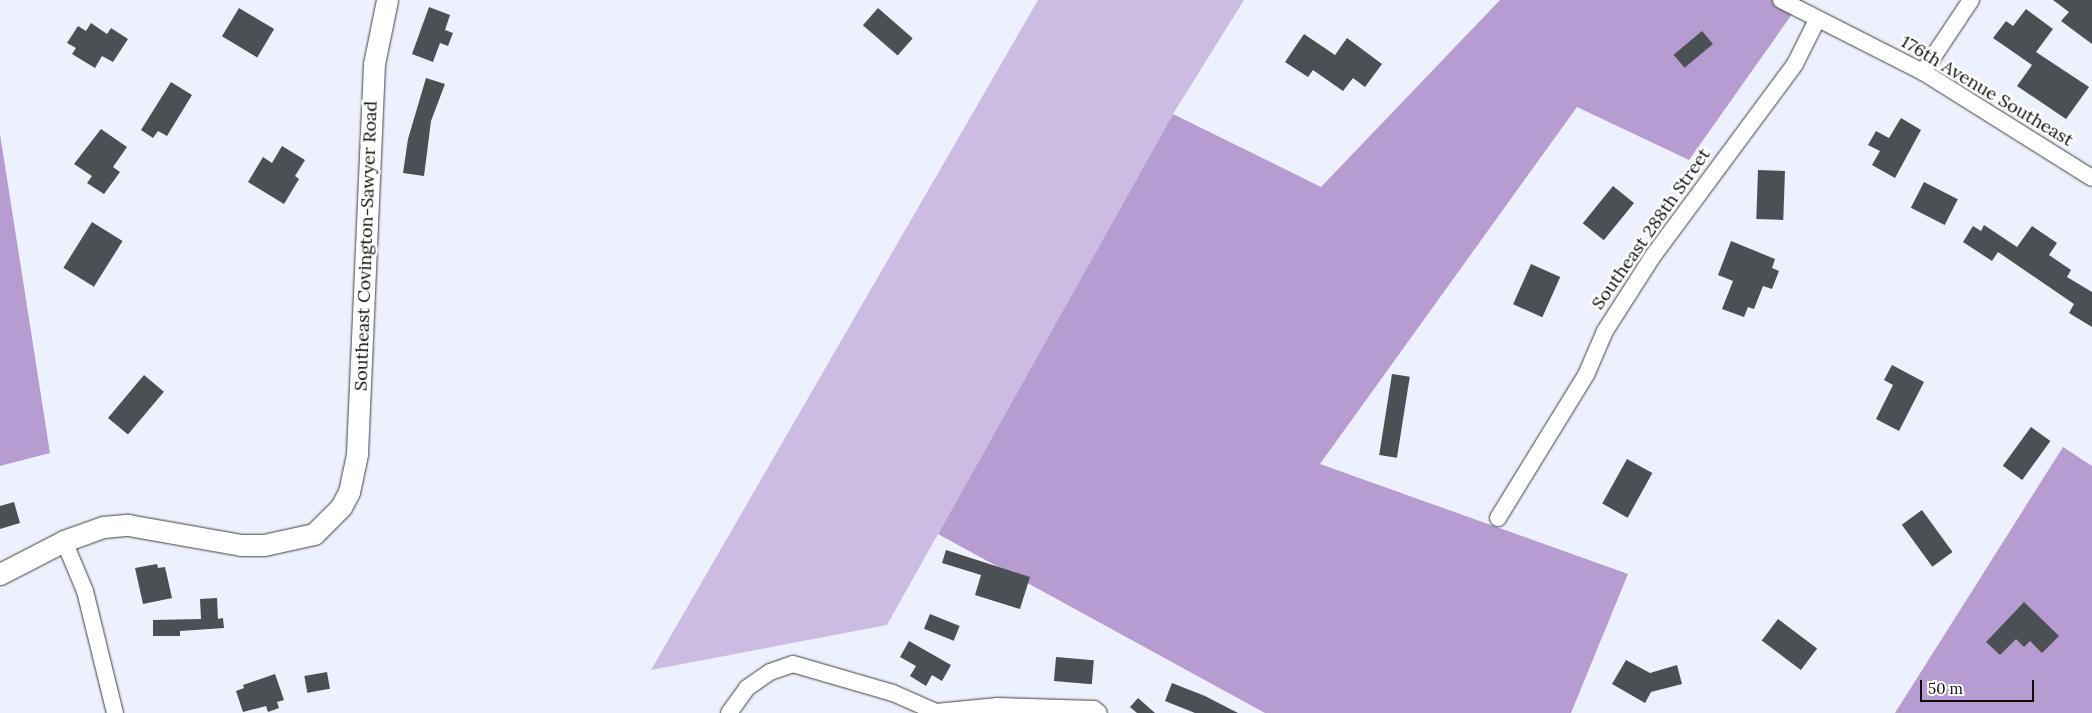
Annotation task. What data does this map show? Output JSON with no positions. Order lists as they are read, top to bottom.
{
  "streets": {
    "street": ["176th Avenue Southeast", "Southeast 288th Street", "Southeast Covington-Sawyer Road"]
  },
  "crossings": [
    ["176th Avenue Southeast", "Southeast 288th Street"]
  ],
  "scale_bar": "50 m"
}
